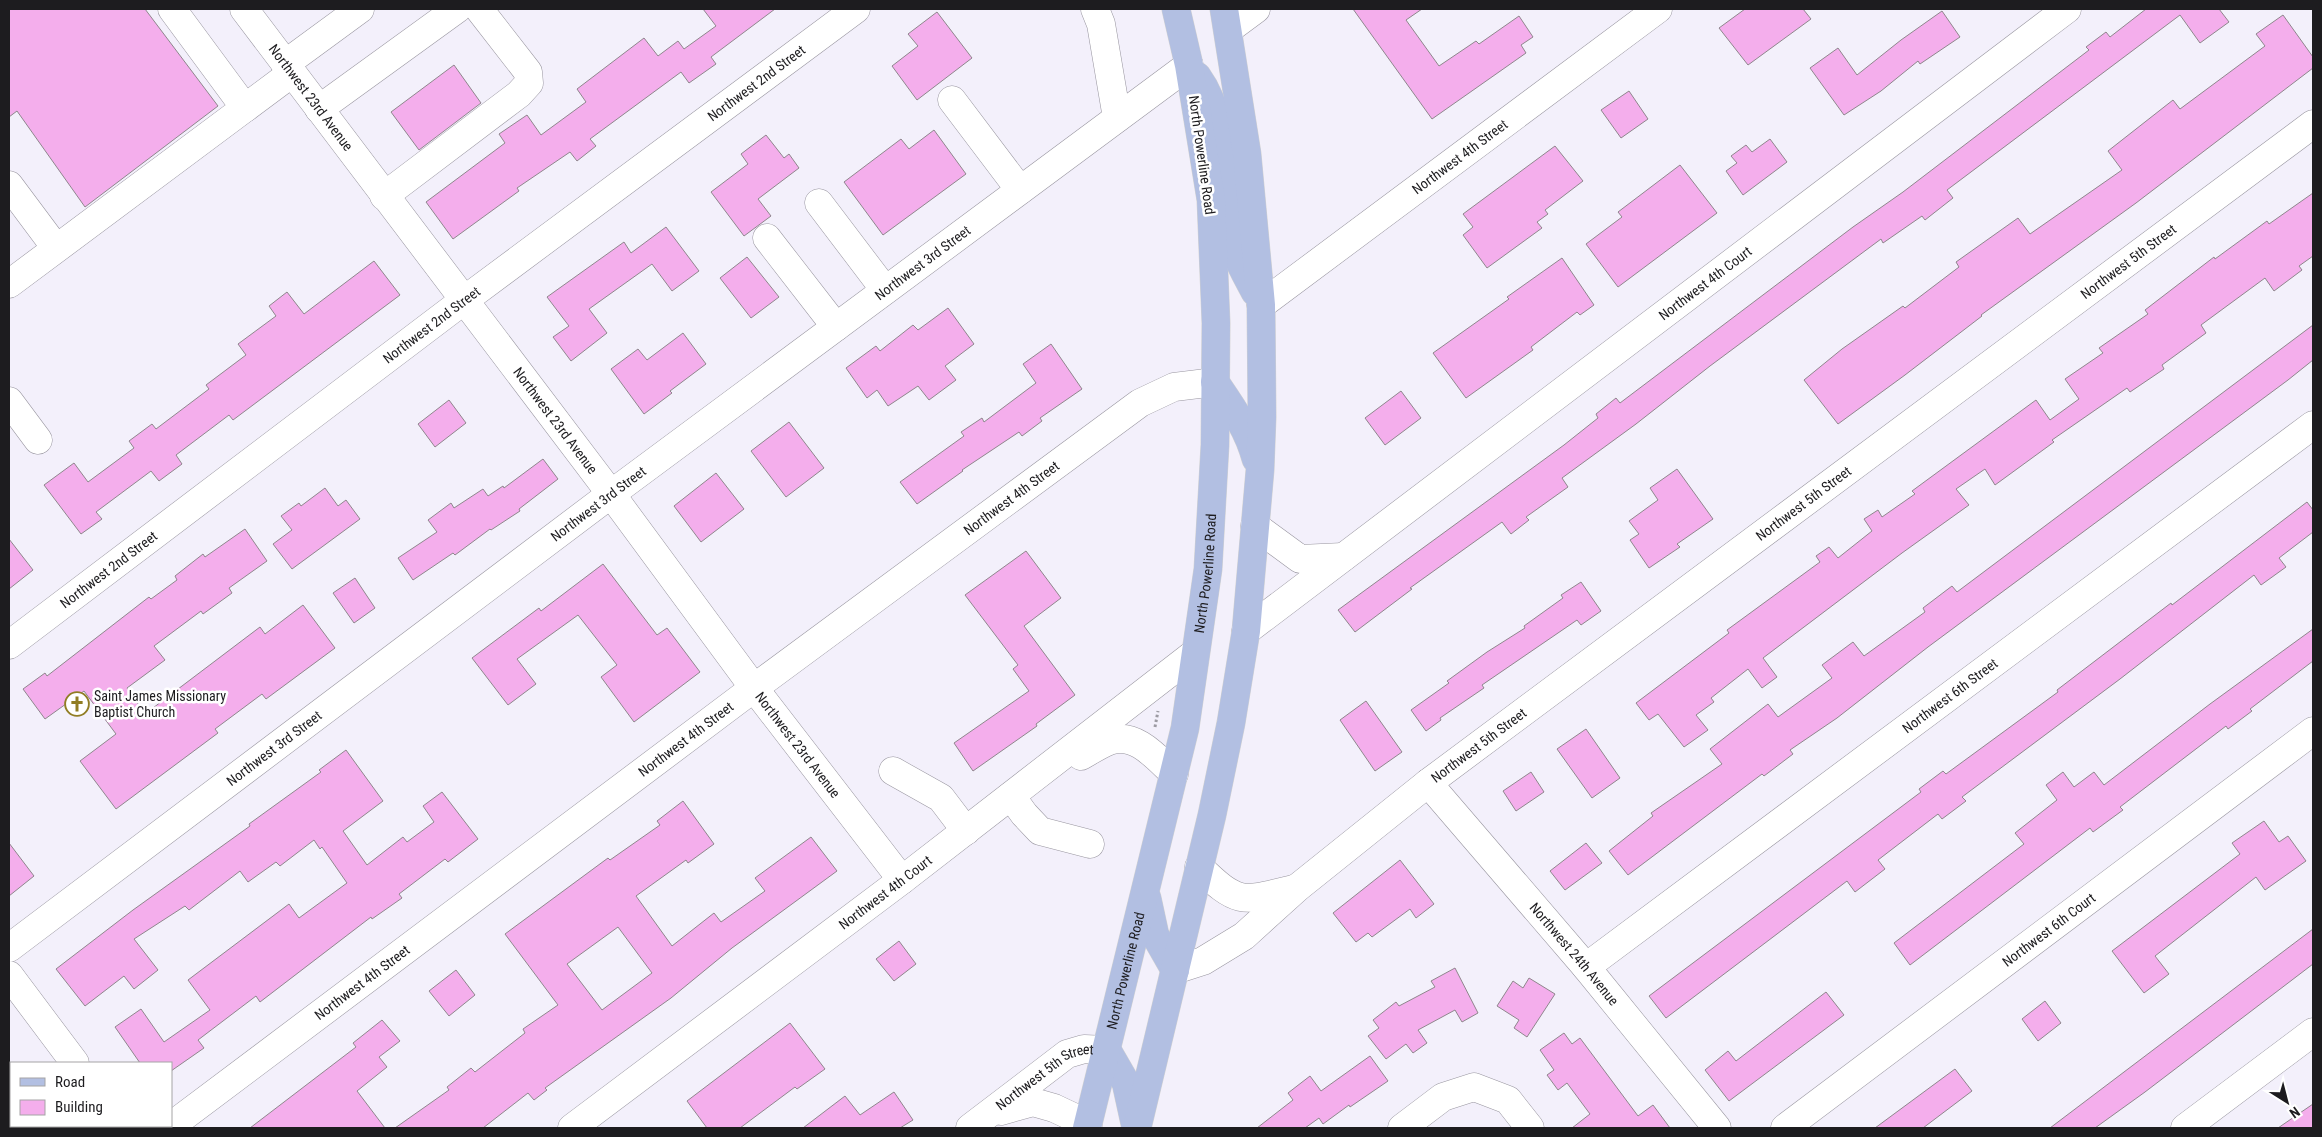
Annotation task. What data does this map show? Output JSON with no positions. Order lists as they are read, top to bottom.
{
  "streets": {
    "main road": ["North Powerline Road"],
    "street": [
      "Northwest 2nd Street",
      "Northwest 23rd Avenue",
      "Northwest 4th Street",
      "Northwest 5th Street",
      "Northwest 3rd Street",
      "Northwest 4th Court",
      "Northwest 6th Street",
      "Northwest 6th Court",
      "Northwest 24th Avenue"
    ]
  },
  "crossings": [
    ["Northwest 2nd Street", "Northwest 23rd Avenue"],
    ["Northwest 23rd Avenue", "Northwest 4th Street"],
    ["Northwest 23rd Avenue", "Northwest 3rd Street"],
    ["Northwest 23rd Avenue", "Northwest 4th Court"],
    ["North Powerline Road", "Northwest 4th Street"],
    ["North Powerline Road", "Northwest 5th Street"],
    ["North Powerline Road", "Northwest 3rd Street"],
    ["North Powerline Road", "Northwest 4th Court"],
    ["Northwest 5th Street", "Northwest 24th Avenue"],
    ["Northwest 6th Street", "Northwest 24th Avenue"]
  ],
  "places": {
    "church": ["Saint James Missionary Baptist Church"]
  },
  "legend": ["Road", "Building"],
  "north": "bottom right"
}
